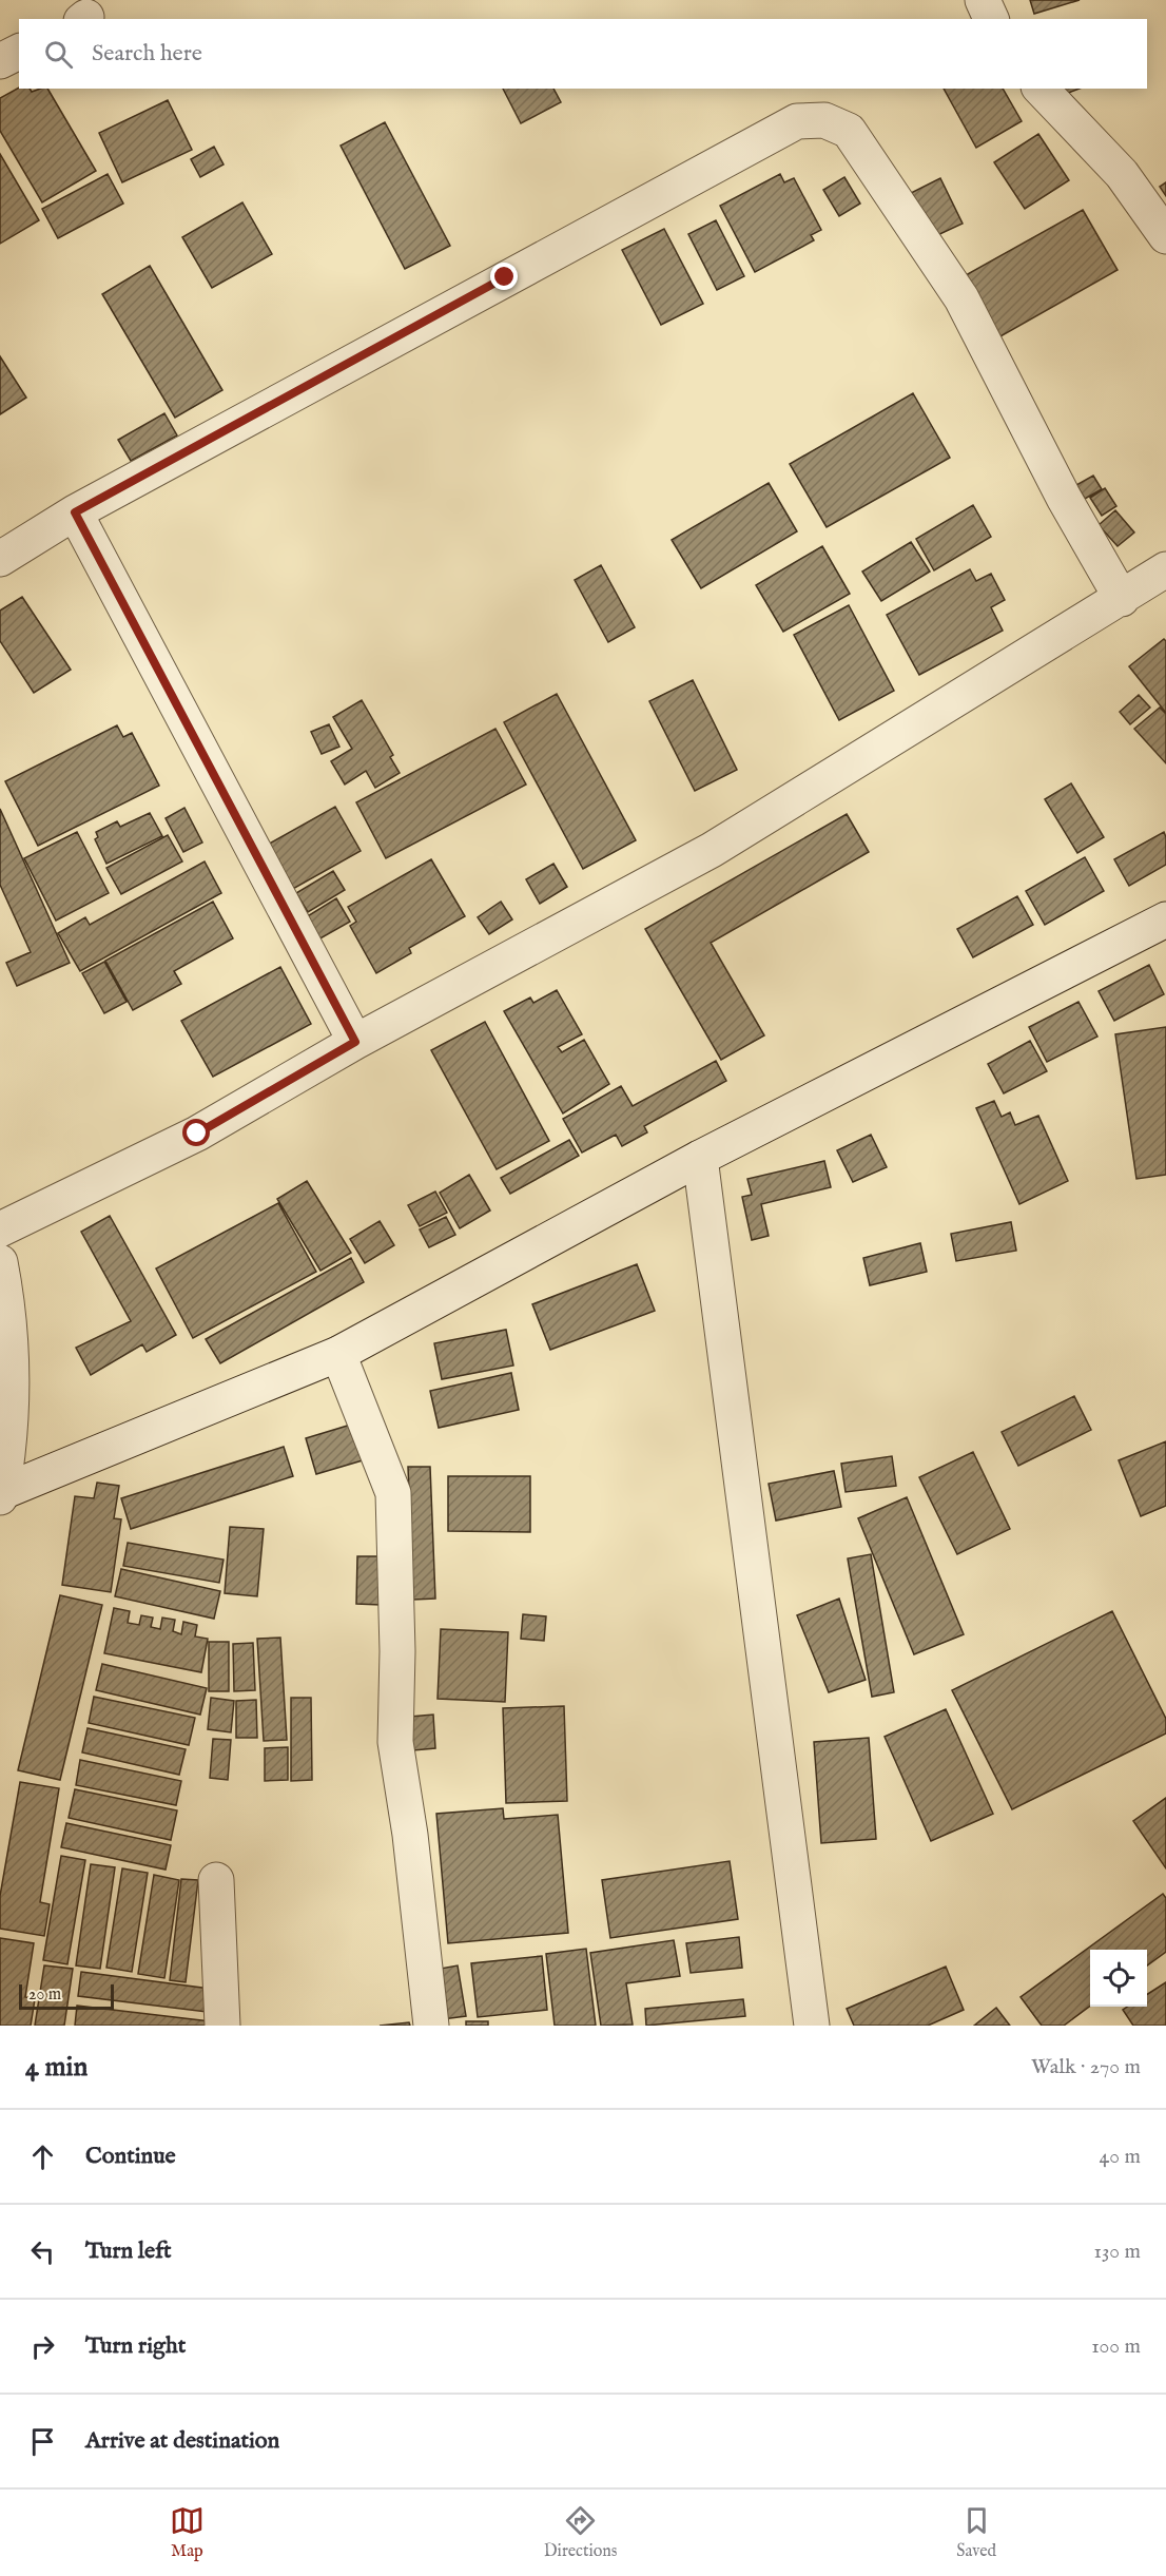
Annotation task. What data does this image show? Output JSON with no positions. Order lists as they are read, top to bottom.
{
  "scale_bar": "20 m",
  "page": {
    "search": "Search here",
    "scale": "20 m",
    "heading": ["4 min", "Walk · 270 m"],
    "list": [
      ["Continue", "40 m"],
      ["Turn left", "130 m"],
      ["Turn right", "100 m"],
      "Arrive at destination"
    ],
    "nav": ["Map", "Directions", "Saved"]
  }
}
